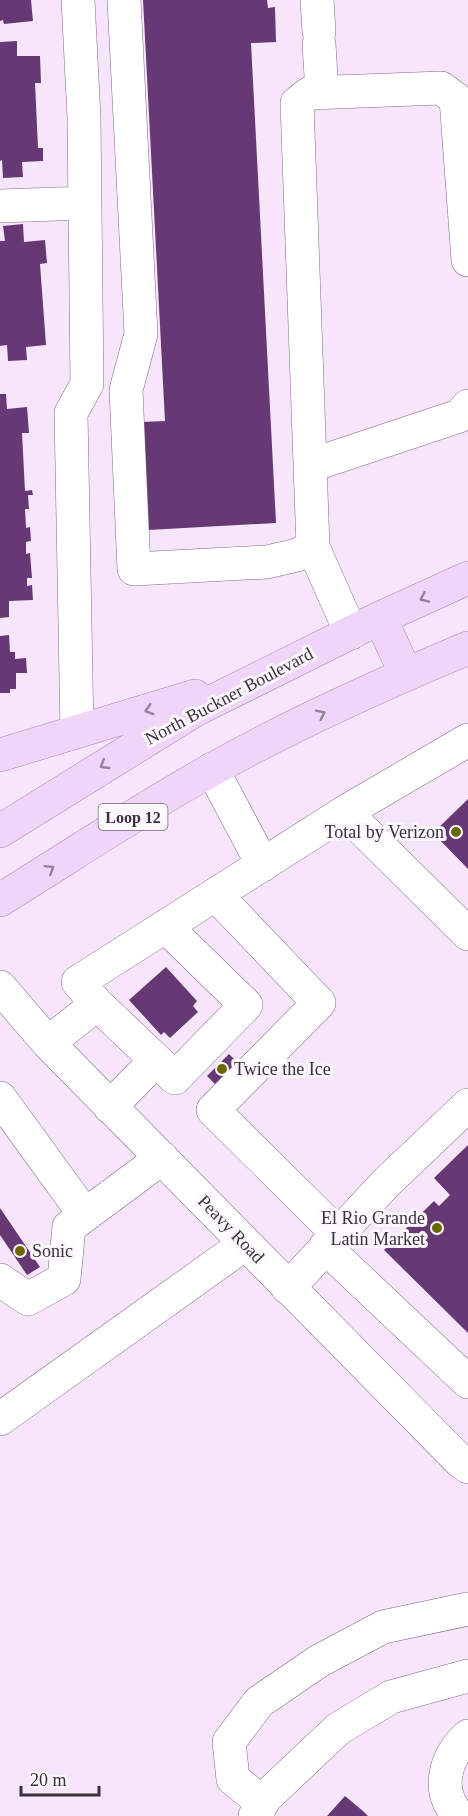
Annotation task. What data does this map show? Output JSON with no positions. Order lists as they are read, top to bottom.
{
  "streets": {
    "main road": ["North Buckner Boulevard", "Loop 12"],
    "street": ["Peavy Road"]
  },
  "places": [
    "Total by Verizon",
    "Twice the Ice",
    "El Rio Grande Latin Market",
    "Sonic"
  ],
  "scale_bar": "20 m"
}
